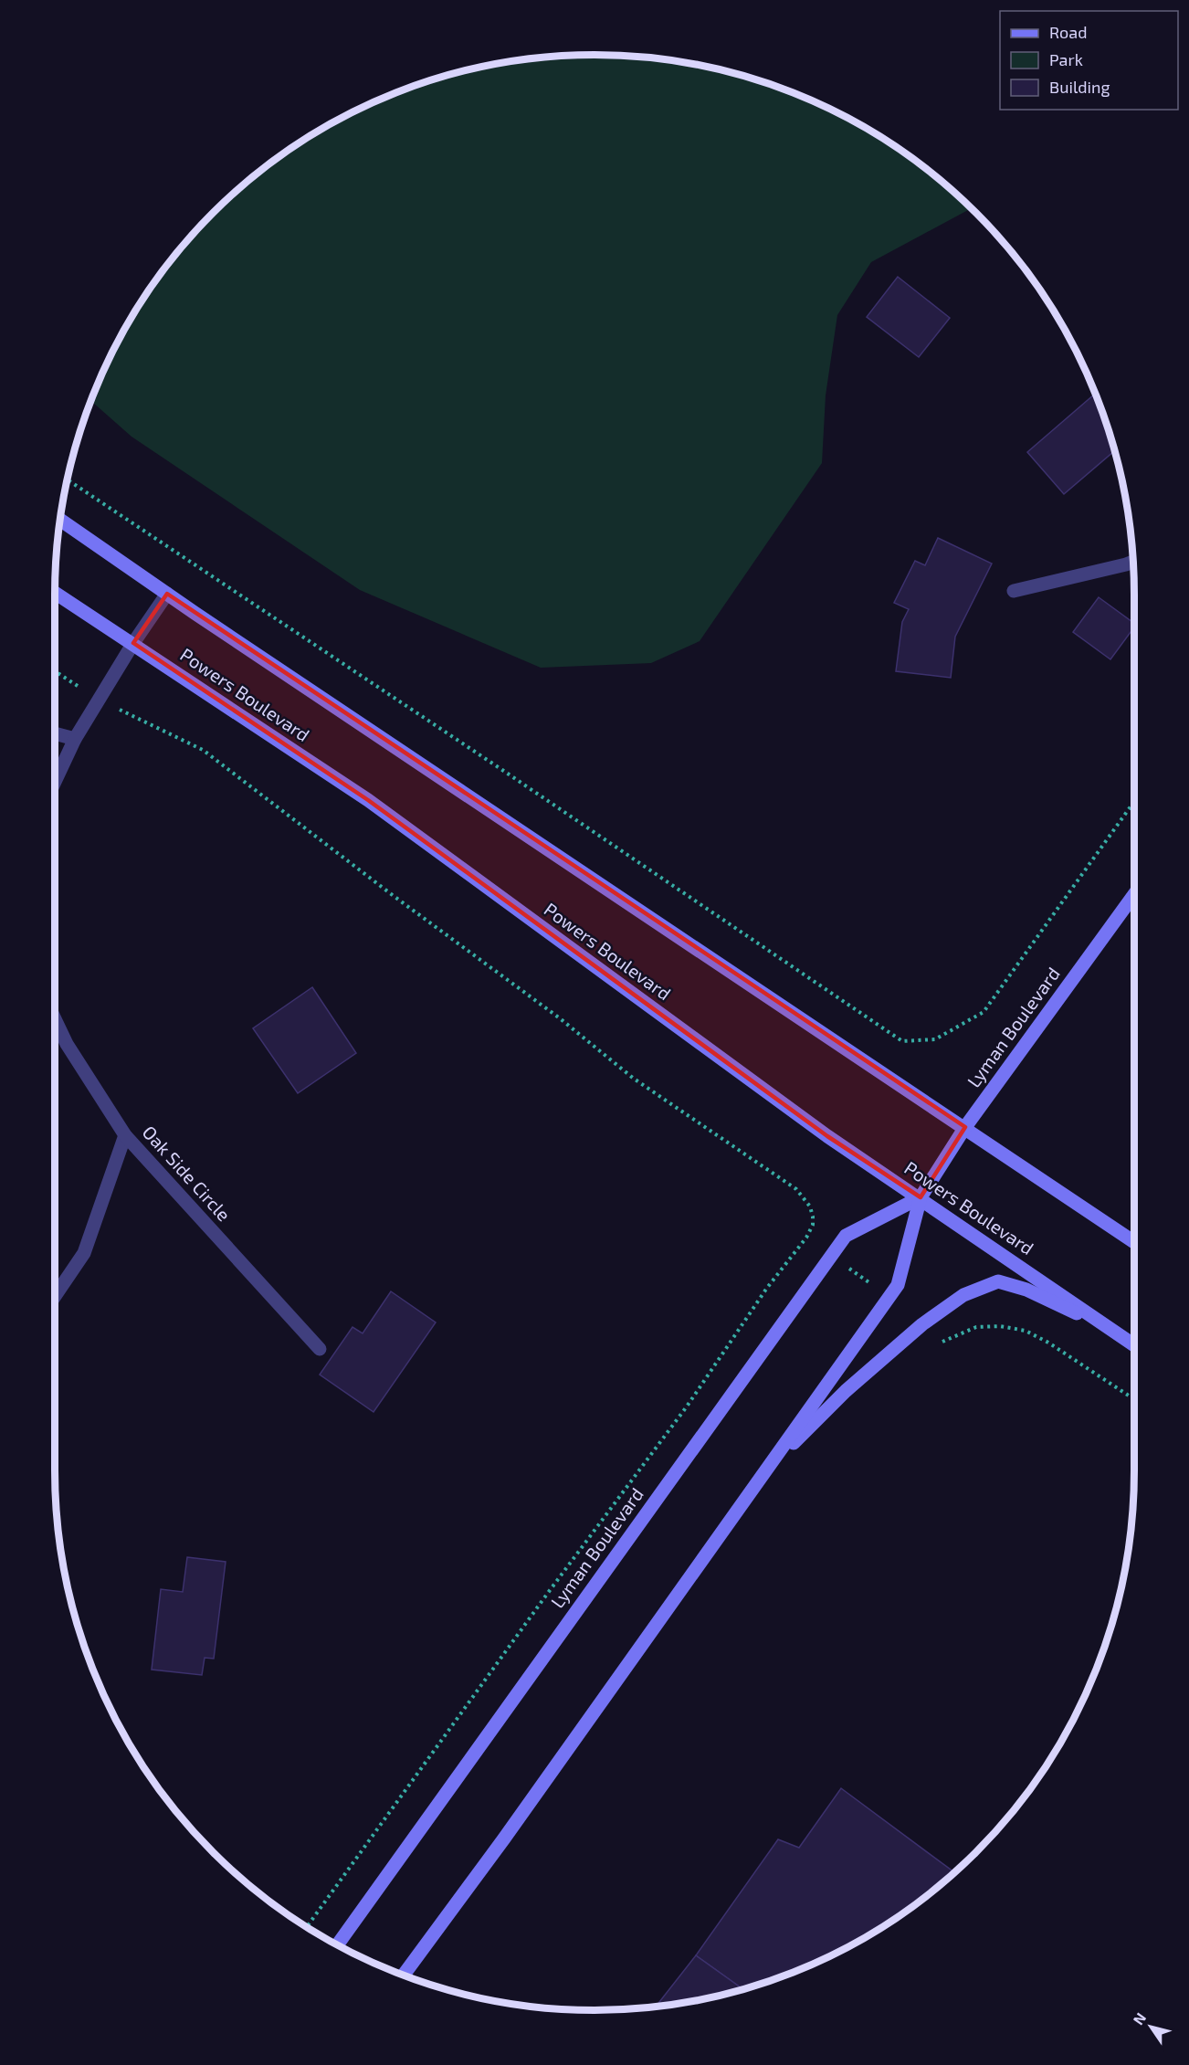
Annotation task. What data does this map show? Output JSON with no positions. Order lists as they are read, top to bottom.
{
  "streets": {
    "main road": ["Powers Boulevard", "Lyman Boulevard"],
    "street": ["Oak Side Circle"]
  },
  "crossings": [
    ["Powers Boulevard", "Lyman Boulevard"]
  ],
  "legend": ["Road", "Park", "Building"],
  "north": "top left"
}
